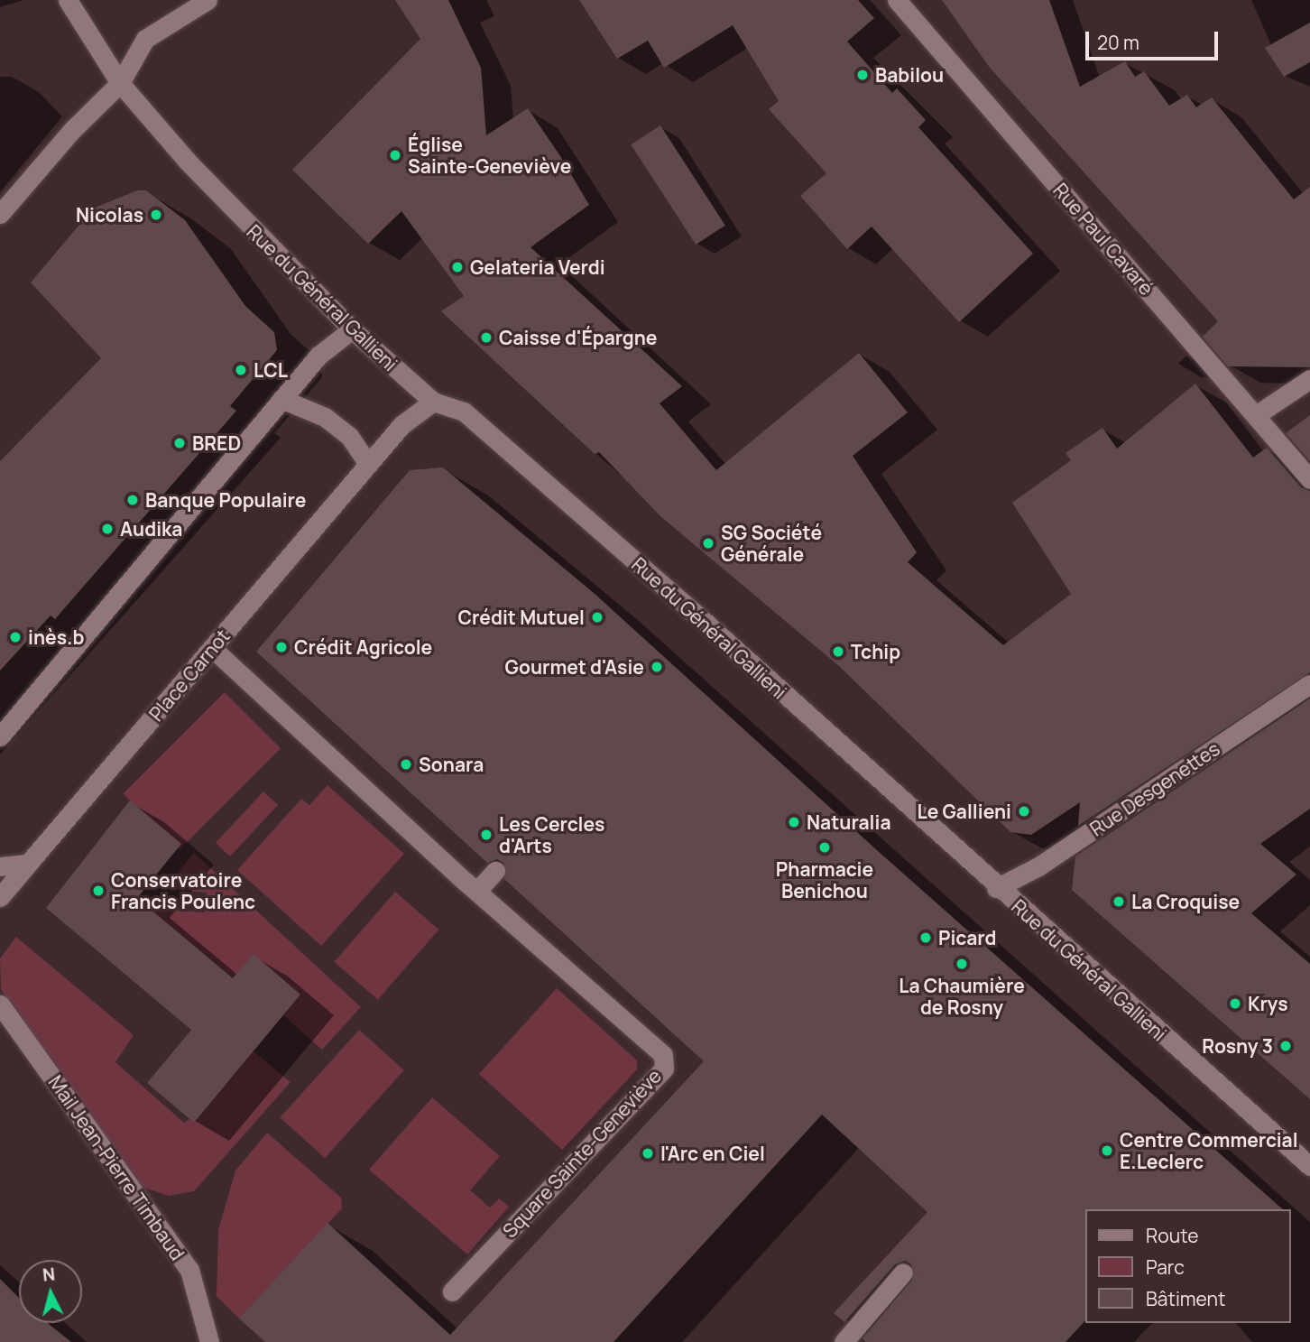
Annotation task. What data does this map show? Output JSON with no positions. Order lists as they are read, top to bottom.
{
  "streets": {
    "main road": [
      "Rue Paul Cavaré",
      "Rue du Général Gallieni",
      "Place Carnot",
      "Rue Desgenettes",
      "Square Sainte-Geneviève",
      "Mail Jean-Pierre Timbaud"
    ]
  },
  "crossings": [
    ["Rue du Général Gallieni", "Place Carnot"],
    ["Rue du Général Gallieni", "Rue Desgenettes"],
    ["Place Carnot", "Square Sainte-Geneviève"]
  ],
  "places": [
    "Babilou",
    "Église Sainte-Geneviève",
    "Nicolas",
    "Gelateria Verdi",
    "Caisse d'Épargne",
    "LCL",
    "BRED",
    "Banque Populaire",
    "Audika",
    "SG Société Générale",
    "Crédit Mutuel",
    "inès.b",
    "Crédit Agricole",
    "Tchip",
    "Gourmet d'Asie",
    "Sonara",
    "Le Gallieni",
    "Naturalia",
    "Les Cercles d'Arts",
    "Pharmacie Benichou",
    "Conservatoire Francis Poulenc",
    "La Croquise",
    "Picard",
    "La Chaumière de Rosny",
    "Krys",
    "Rosny 3",
    "Centre Commercial E.Leclerc",
    "l'Arc en Ciel"
  ],
  "legend": ["Route", "Parc", "Bâtiment"],
  "scale_bar": "20 m",
  "north": "top"
}
